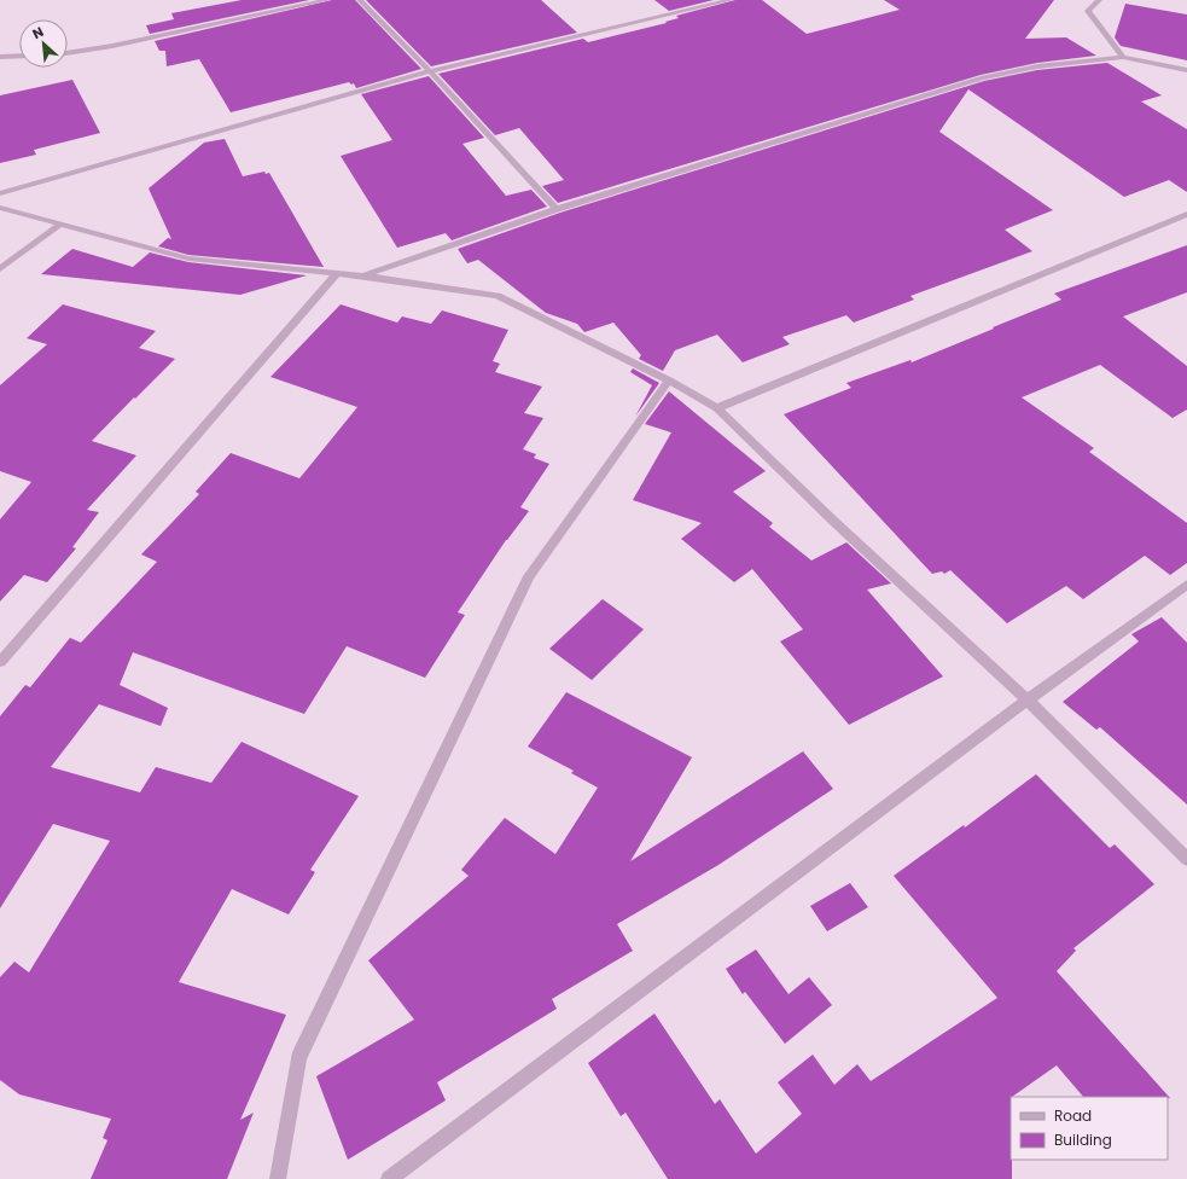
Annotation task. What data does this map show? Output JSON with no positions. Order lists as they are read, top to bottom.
{
  "legend": ["Road", "Building"],
  "north": "top left"
}
